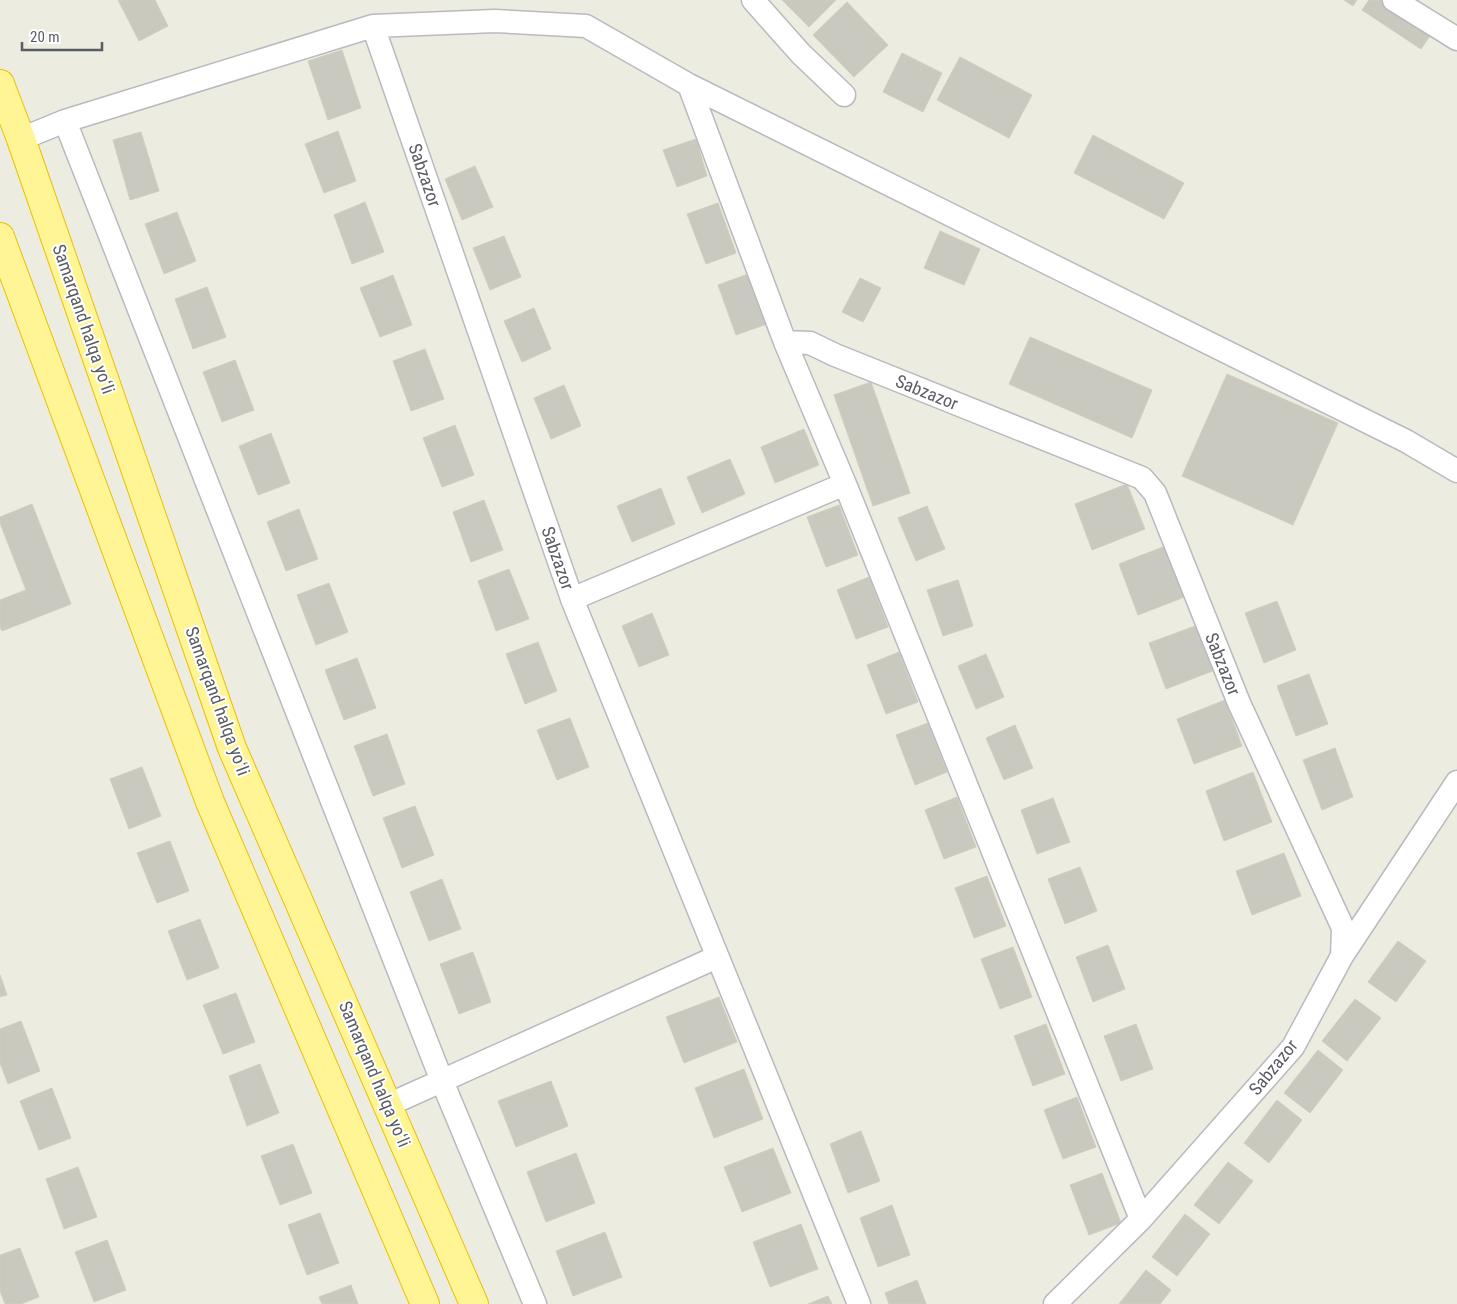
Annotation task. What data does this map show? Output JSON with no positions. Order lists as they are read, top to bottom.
{
  "streets": {
    "highway": ["Samarqand halqa yoʻli"],
    "street": ["Sabzazor"]
  },
  "scale_bar": "20 m"
}
